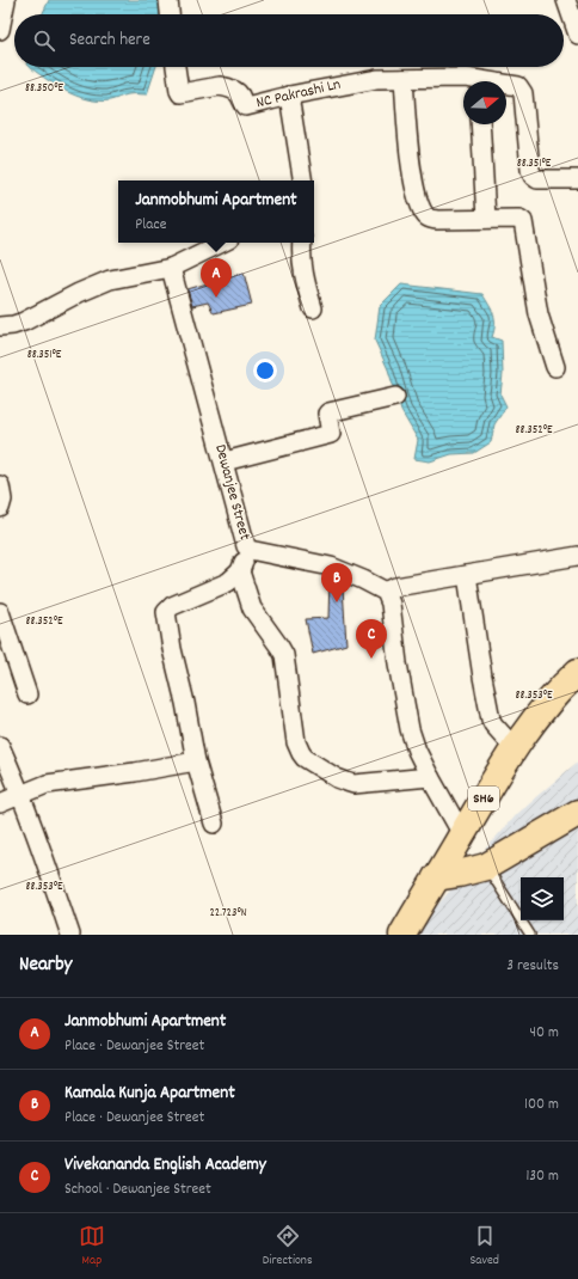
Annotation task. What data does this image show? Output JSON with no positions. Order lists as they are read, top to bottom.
{
  "streets": {
    "main road": ["SH6"],
    "street": ["NC Pakrashi Ln", "Dewanjee Street"]
  },
  "north": "right",
  "page": {
    "search": "Search here",
    "popup": ["Janmobhumi Apartment", "Place"],
    "pins": ["A", "B", "C"],
    "heading": ["Nearby", "3 results"],
    "list": [
      {
        "mark": "A",
        "name": "Janmobhumi Apartment",
        "note": "Place · Dewanjee Street",
        "value": "40 m"
      },
      {
        "mark": "B",
        "name": "Kamala Kunja Apartment",
        "note": "Place · Dewanjee Street",
        "value": "100 m"
      },
      {
        "mark": "C",
        "name": "Vivekananda English Academy",
        "note": "School · Dewanjee Street",
        "value": "130 m"
      }
    ],
    "nav": ["Map", "Directions", "Saved"]
  },
  "coordinates": [
    "88.350°E",
    "88.351°E",
    "88.352°E",
    "88.353°E",
    "22.723°N"
  ]
}
